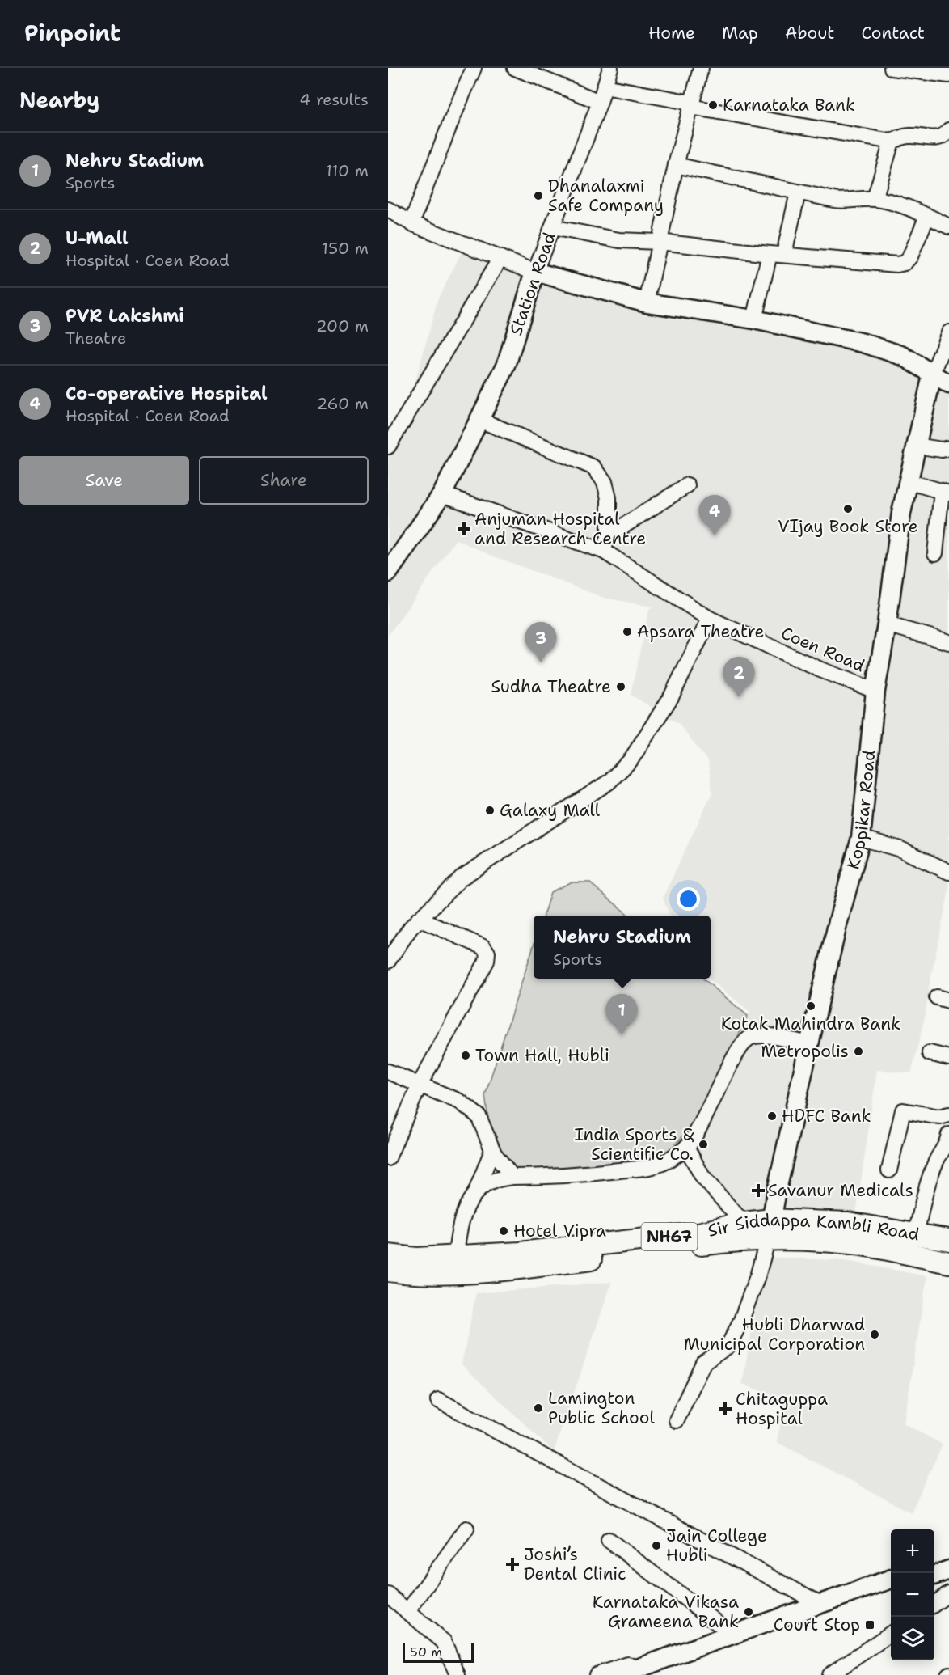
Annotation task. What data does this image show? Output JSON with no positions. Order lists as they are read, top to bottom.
{
  "streets": {
    "highway": ["Sir Siddappa Kambli Road", "NH67"],
    "main road": ["Station Road", "Koppikar Road"],
    "street": ["Coen Road"]
  },
  "crossings": [
    ["Station Road", "Coen Road"],
    ["Coen Road", "Koppikar Road"],
    ["Koppikar Road", "Sir Siddappa Kambli Road"]
  ],
  "places": {
    "other": [
      "Karnataka Bank",
      "Dhanalaxmi Safe Company",
      "VIjay Book Store",
      "Apsara Theatre",
      "Sudha Theatre",
      "Galaxy Mall",
      "Kotak Mahindra Bank",
      "Metropolis",
      "Town Hall, Hubli",
      "HDFC Bank",
      "India Sports & Scientific Co.",
      "Hotel Vipra",
      "Hubli Dharwad Municipal Corporation",
      "Lamington Public School",
      "Jain College Hubli",
      "Karnataka Vikasa Grameena Bank"
    ],
    "health": [
      "Anjuman Hospital and Research Centre",
      "Savanur Medicals",
      "Chitaguppa Hospital",
      "Joshi’s Dental Clinic"
    ],
    "transit": ["Court Stop"]
  },
  "scale_bar": "50 m",
  "page": {
    "header": "Pinpoint",
    "nav": [
      "Home",
      "Map",
      "About",
      "Contact"
    ],
    "heading": ["Nearby", "4 results"],
    "list": [
      {
        "mark": "1",
        "name": "Nehru Stadium",
        "note": "Sports",
        "value": "110 m"
      },
      {
        "mark": "2",
        "name": "U-Mall",
        "note": "Hospital · Coen Road",
        "value": "150 m"
      },
      {
        "mark": "3",
        "name": "PVR Lakshmi",
        "note": "Theatre",
        "value": "200 m"
      },
      {
        "mark": "4",
        "name": "Co-operative Hospital",
        "note": "Hospital · Coen Road",
        "value": "260 m"
      }
    ],
    "buttons": ["Save", "Share"],
    "pins": [
      "4",
      "3",
      "2",
      "1"
    ],
    "popup": ["Nehru Stadium", "Sports"],
    "map_buttons": ["+", "−"],
    "scale": "50 m"
  }
}
